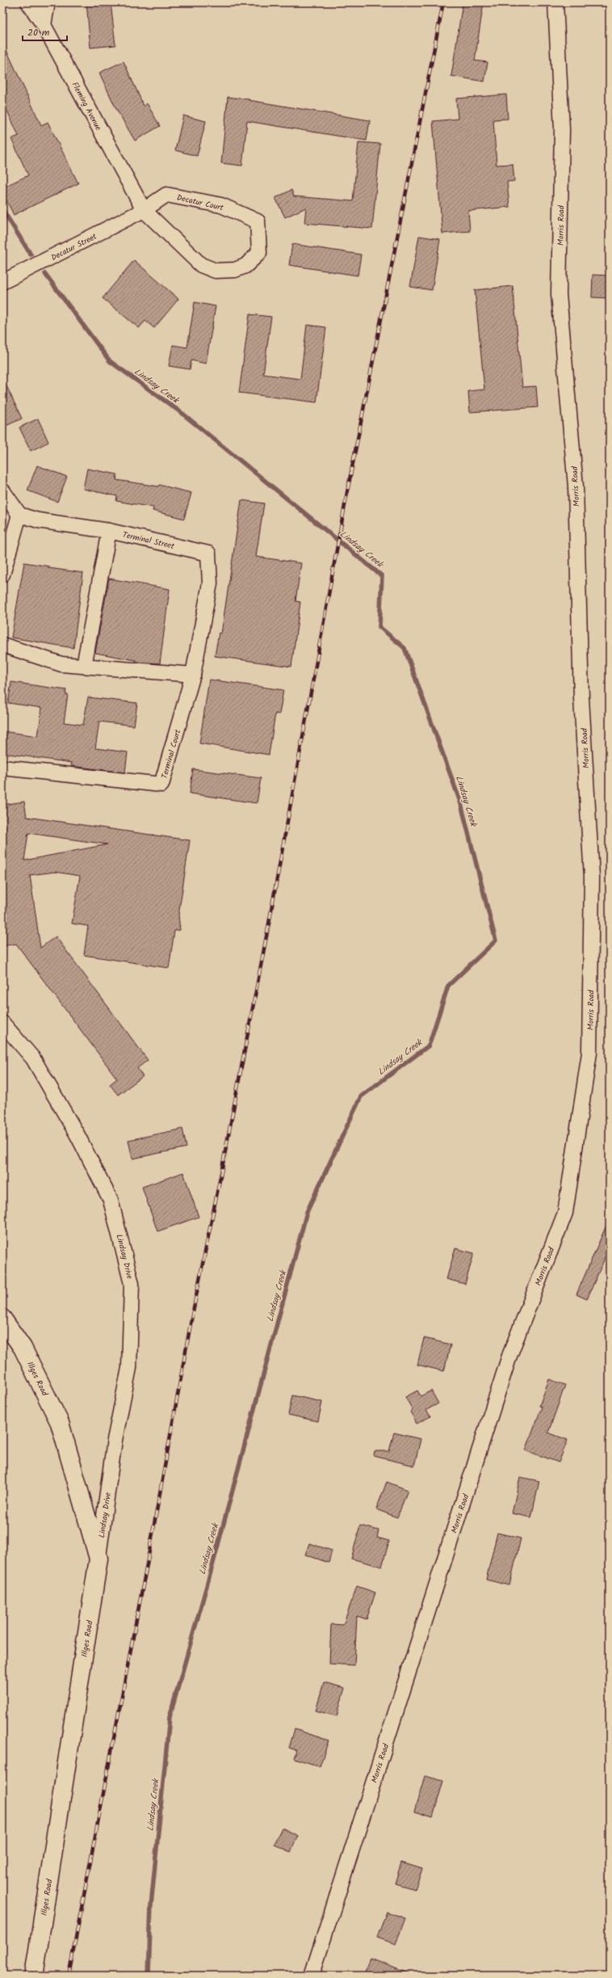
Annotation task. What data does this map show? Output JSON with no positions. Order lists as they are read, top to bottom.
{
  "streets": {
    "street": [
      "Fleming Avenue",
      "Decatur Court",
      "Morris Road",
      "Decatur Street",
      "Terminal Street",
      "Terminal Court",
      "Lindsay Drive",
      "Illges Road"
    ]
  },
  "crossings": [
    ["Fleming Avenue", "Decatur Court"],
    ["Fleming Avenue", "Decatur Street"],
    ["Decatur Court", "Decatur Street"],
    ["Terminal Street", "Terminal Court"],
    ["Lindsay Drive", "Illges Road"]
  ],
  "water": ["Lindsay Creek"],
  "scale_bar": "20 m"
}
